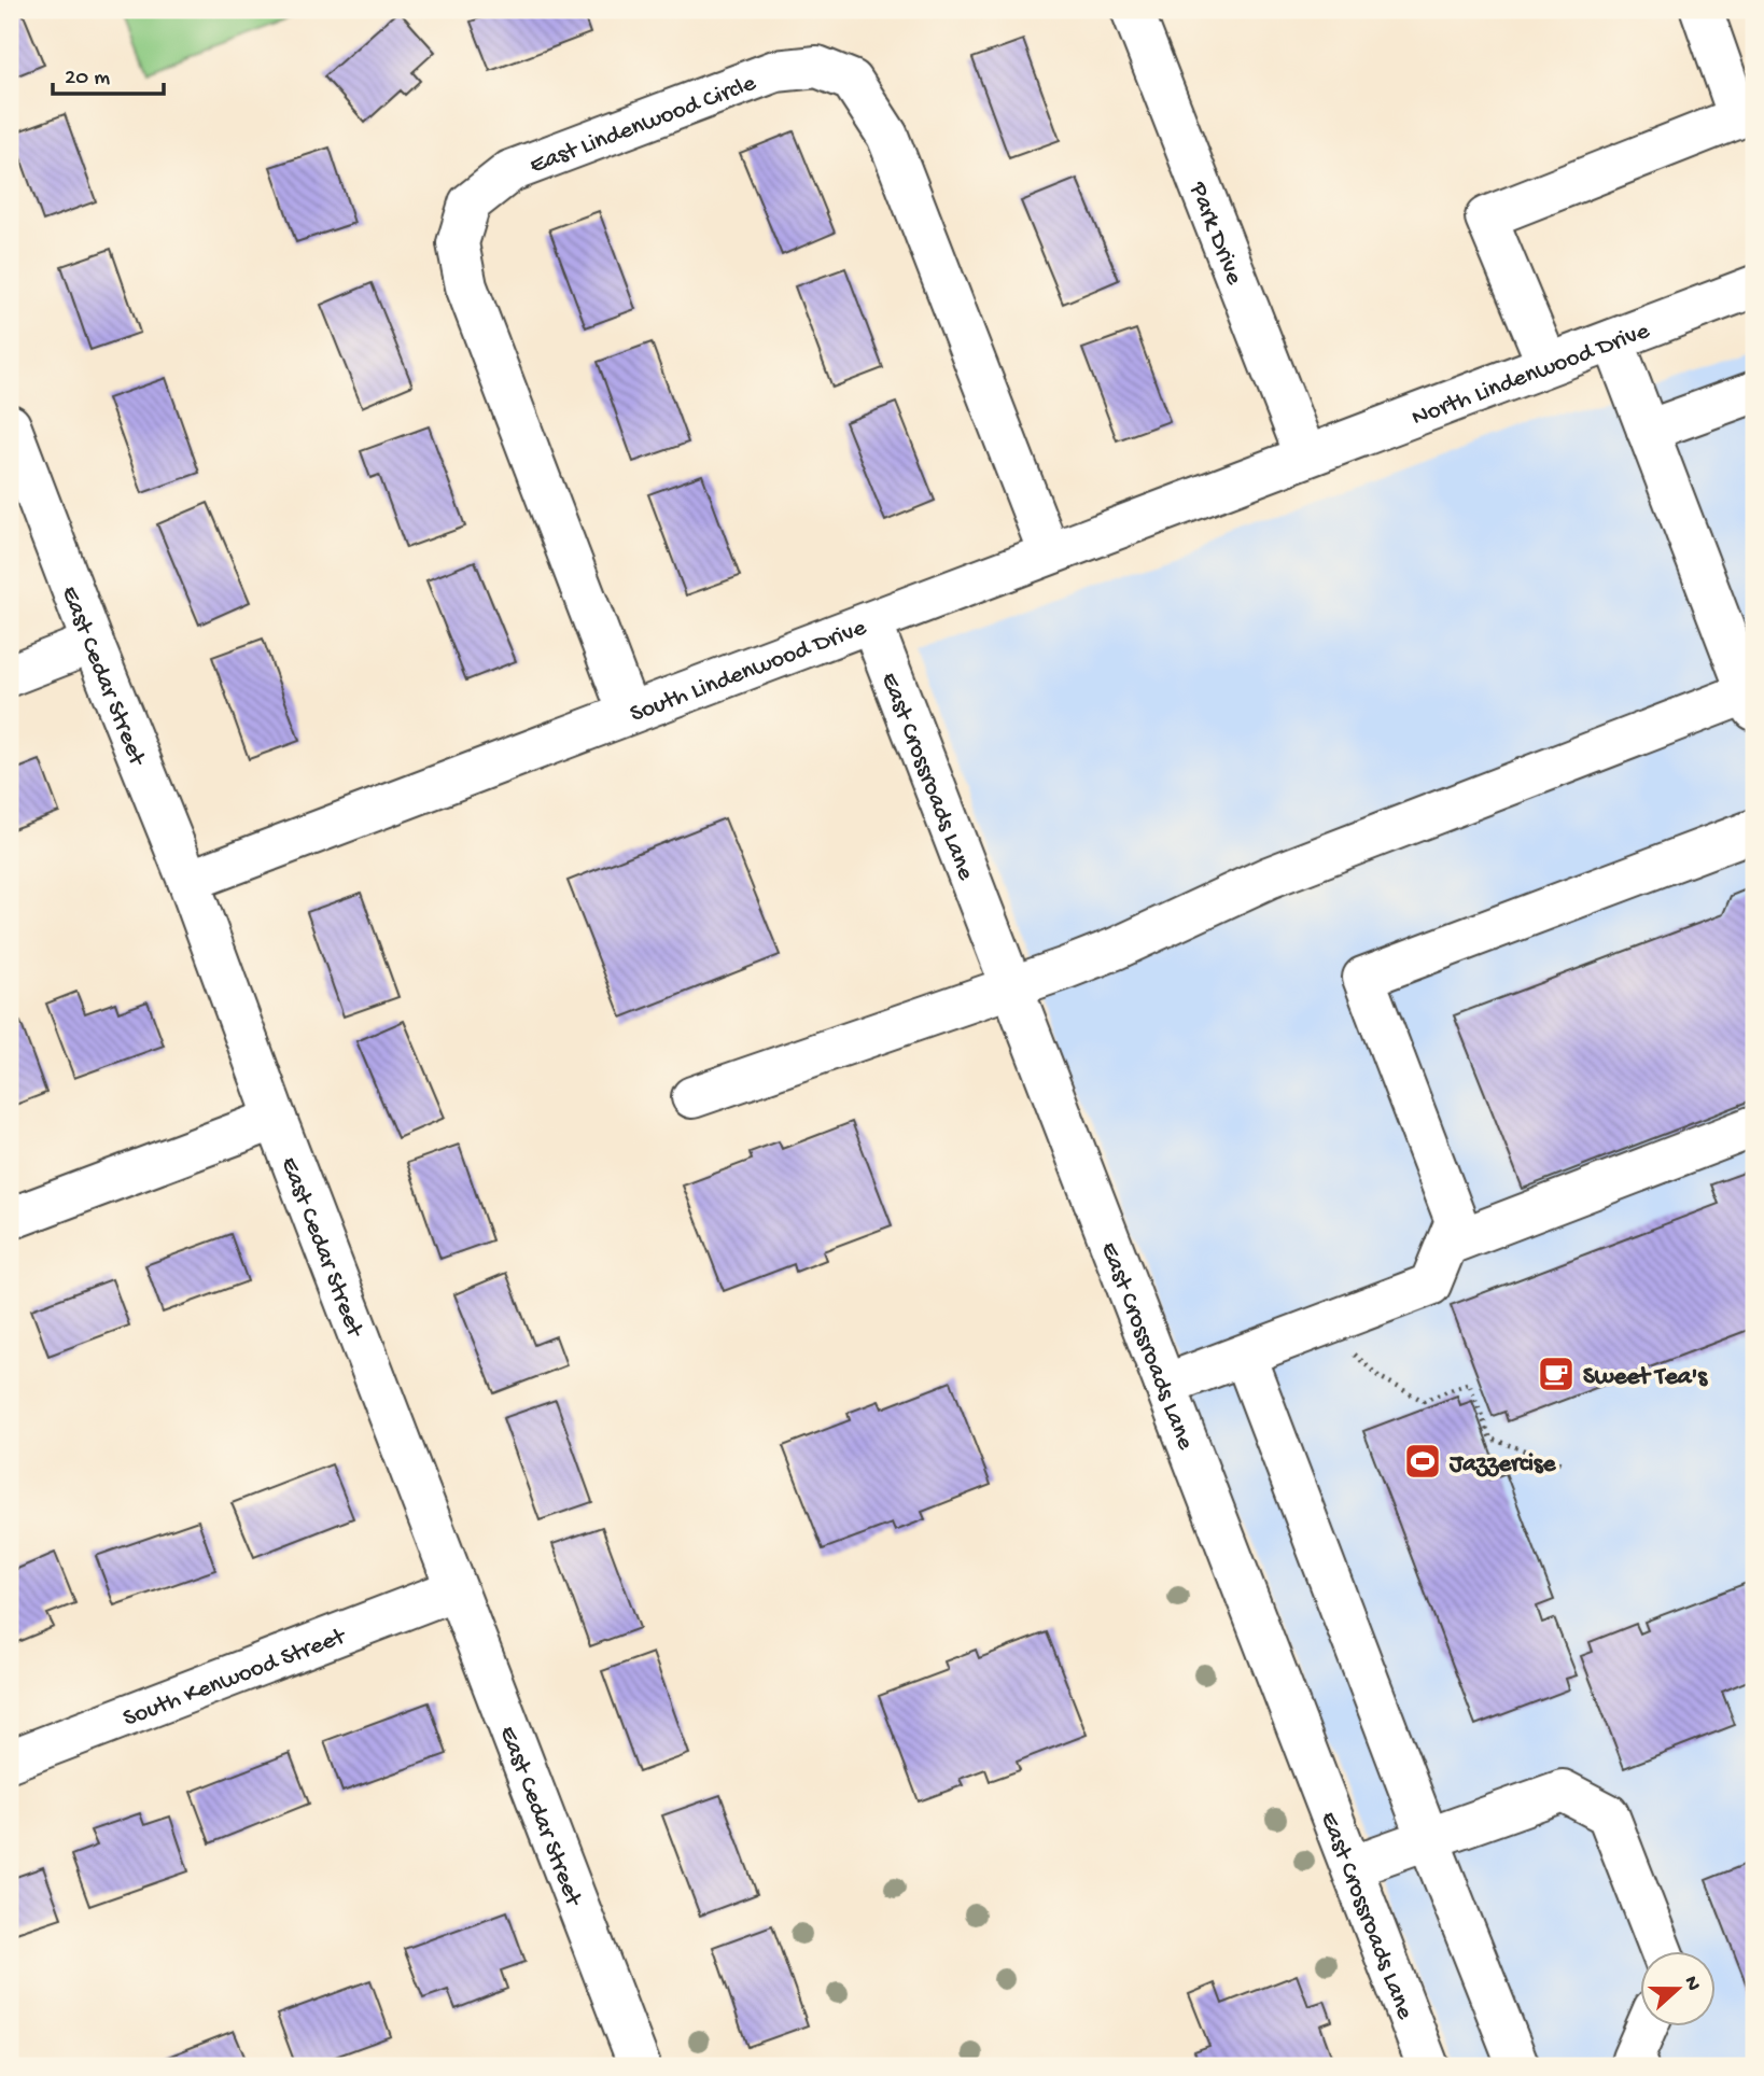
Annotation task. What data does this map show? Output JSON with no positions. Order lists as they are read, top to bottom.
{
  "streets": {
    "street": [
      "East Lindenwood Circle",
      "Park Drive",
      "North Lindenwood Drive",
      "South Lindenwood Drive",
      "East Cedar Street",
      "East Crossroads Lane",
      "South Kenwood Street"
    ]
  },
  "crossings": [
    ["East Lindenwood Circle", "South Lindenwood Drive"],
    ["Park Drive", "North Lindenwood Drive"],
    ["Park Drive", "South Lindenwood Drive"],
    ["North Lindenwood Drive", "South Lindenwood Drive"],
    ["South Lindenwood Drive", "East Cedar Street"],
    ["South Lindenwood Drive", "East Crossroads Lane"],
    ["East Cedar Street", "South Kenwood Street"]
  ],
  "places": {
    "cafe": ["Sweet Tea's"],
    "sports": ["Jazzercise"]
  },
  "scale_bar": "20 m",
  "north": "right"
}
